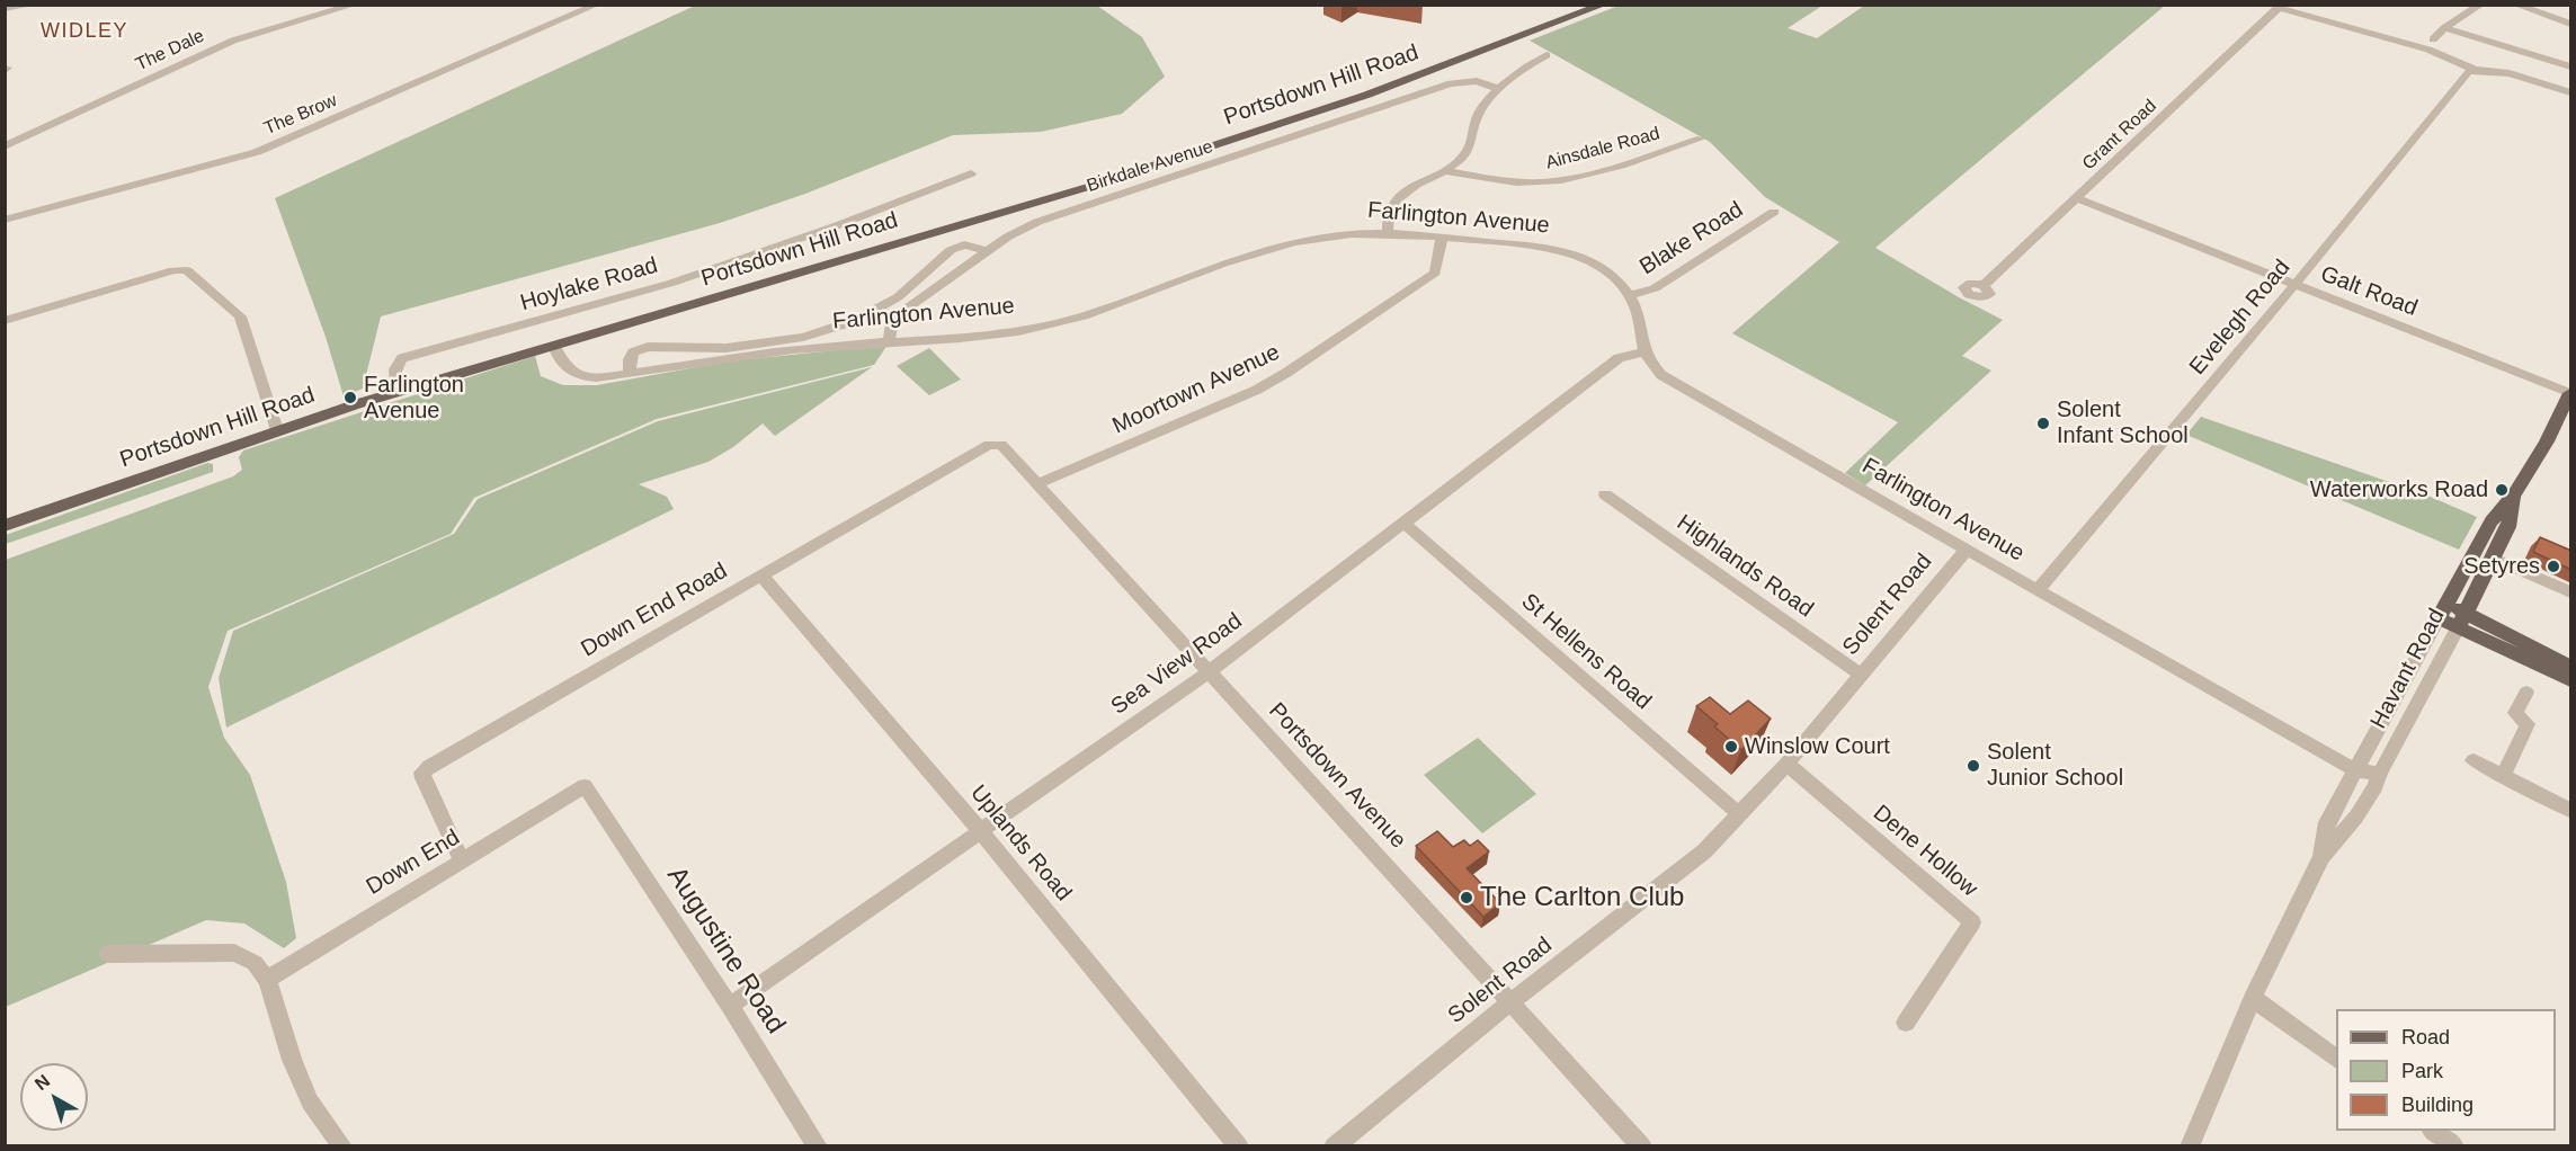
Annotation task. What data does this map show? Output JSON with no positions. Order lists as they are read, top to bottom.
{
  "streets": {
    "main road": ["Portsdown Hill Road", "Havant Road"],
    "street": [
      "The Dale",
      "The Brow",
      "Grant Road",
      "Ainsdale Road",
      "Birkdale Avenue",
      "Farlington Avenue",
      "Blake Road",
      "Hoylake Road",
      "Galt Road",
      "Evelegh Road",
      "Moortown Avenue",
      "Highlands Road",
      "Solent Road",
      "Down End Road",
      "St Hellens Road",
      "Sea View Road",
      "Portsdown Avenue",
      "Uplands Road",
      "Dene Hollow",
      "Down End",
      "Augustine Road"
    ]
  },
  "crossings": [
    ["Portsdown Hill Road", "Farlington Avenue"],
    ["Portsdown Hill Road", "Hoylake Road"],
    ["Grant Road", "Galt Road"],
    ["Birkdale Avenue", "Farlington Avenue"],
    ["Farlington Avenue", "Blake Road"],
    ["Farlington Avenue", "Evelegh Road"],
    ["Farlington Avenue", "Moortown Avenue"],
    ["Farlington Avenue", "Solent Road"],
    ["Farlington Avenue", "Sea View Road"],
    ["Farlington Avenue", "Havant Road"],
    ["Galt Road", "Evelegh Road"],
    ["Galt Road", "Havant Road"],
    ["Moortown Avenue", "Portsdown Avenue"],
    ["Highlands Road", "Solent Road"],
    ["Solent Road", "St Hellens Road"],
    ["Solent Road", "Portsdown Avenue"],
    ["Solent Road", "Dene Hollow"],
    ["Down End Road", "Portsdown Avenue"],
    ["Down End Road", "Uplands Road"],
    ["Down End Road", "Down End"],
    ["St Hellens Road", "Sea View Road"],
    ["Sea View Road", "Portsdown Avenue"],
    ["Sea View Road", "Uplands Road"],
    ["Sea View Road", "Augustine Road"],
    ["Down End", "Augustine Road"]
  ],
  "districts": ["WIDLEY"],
  "places": [
    "Farlington Avenue",
    "Solent Infant School",
    "Waterworks Road",
    "Setyres",
    "Winslow Court",
    "Solent Junior School",
    "The Carlton Club"
  ],
  "legend": ["Road", "Park", "Building"],
  "north": "top left"
}
